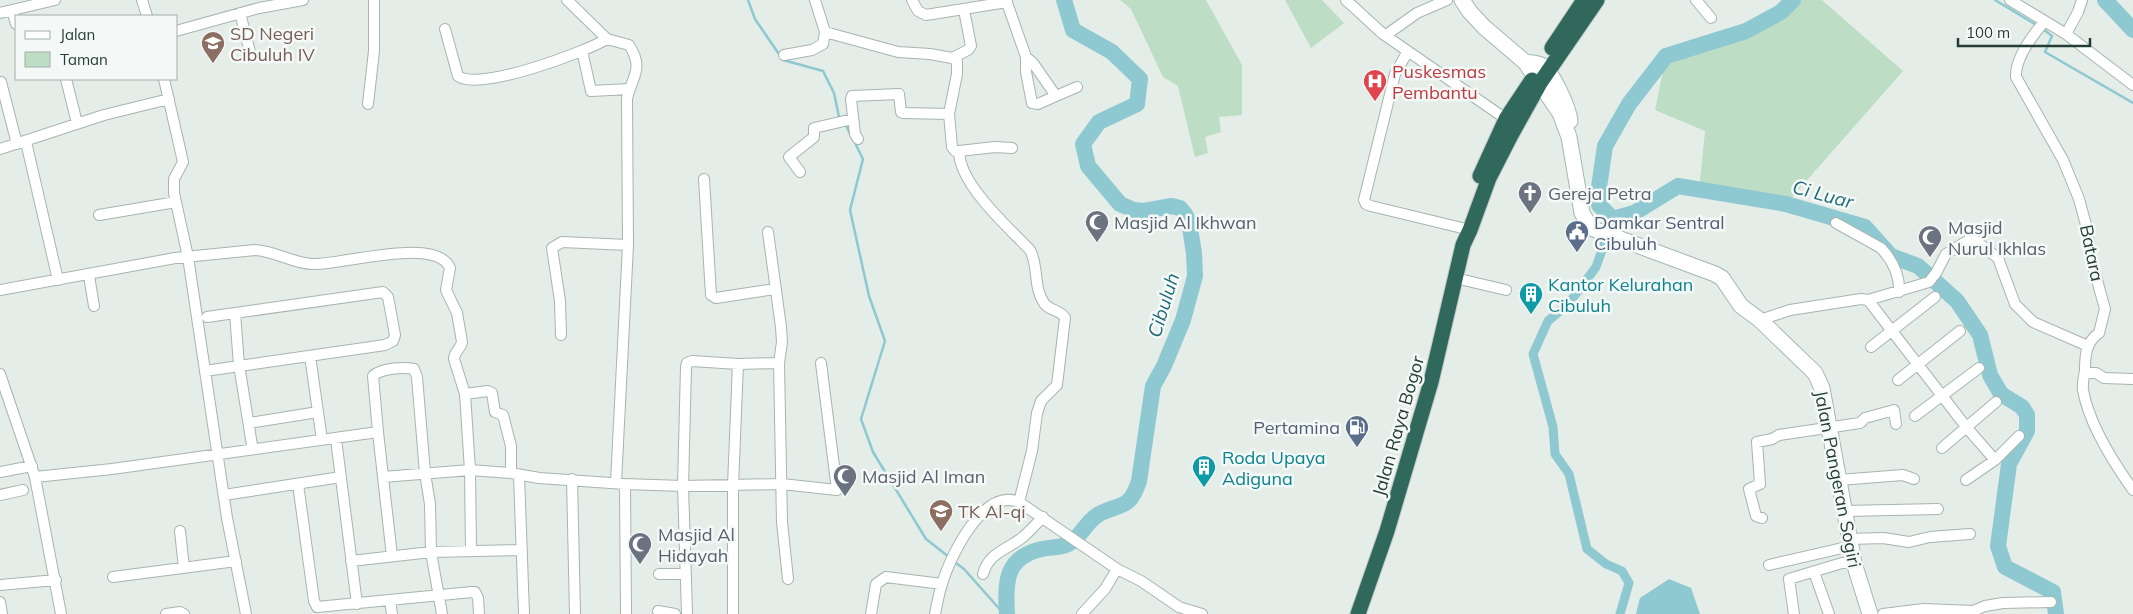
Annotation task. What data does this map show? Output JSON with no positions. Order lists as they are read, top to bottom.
{
  "streets": {
    "highway": ["Jalan Raya Bogor"],
    "street": ["Batara", "Jalan Pangeran Sogiri"]
  },
  "crossings": [
    ["Jalan Raya Bogor", "Jalan Pangeran Sogiri"]
  ],
  "water": ["Ci Luar", "Cibuluh"],
  "places": {
    "school or university": ["SD Negeri Cibuluh IV", "TK Al-qi"],
    "hospital": ["Puskesmas Pembantu"],
    "church": ["Gereja Petra"],
    "mosque": [
      "Masjid Al Ikhwan",
      "Masjid Nurul Ikhlas",
      "Masjid Al Iman",
      "Masjid Al Hidayah"
    ],
    "public building": ["Damkar Sentral Cibuluh"],
    "building": ["Kantor Kelurahan Cibuluh", "Roda Upaya Adiguna"],
    "fuel station": ["Pertamina"]
  },
  "legend": ["Jalan", "Taman"],
  "scale_bar": "100 m"
}
